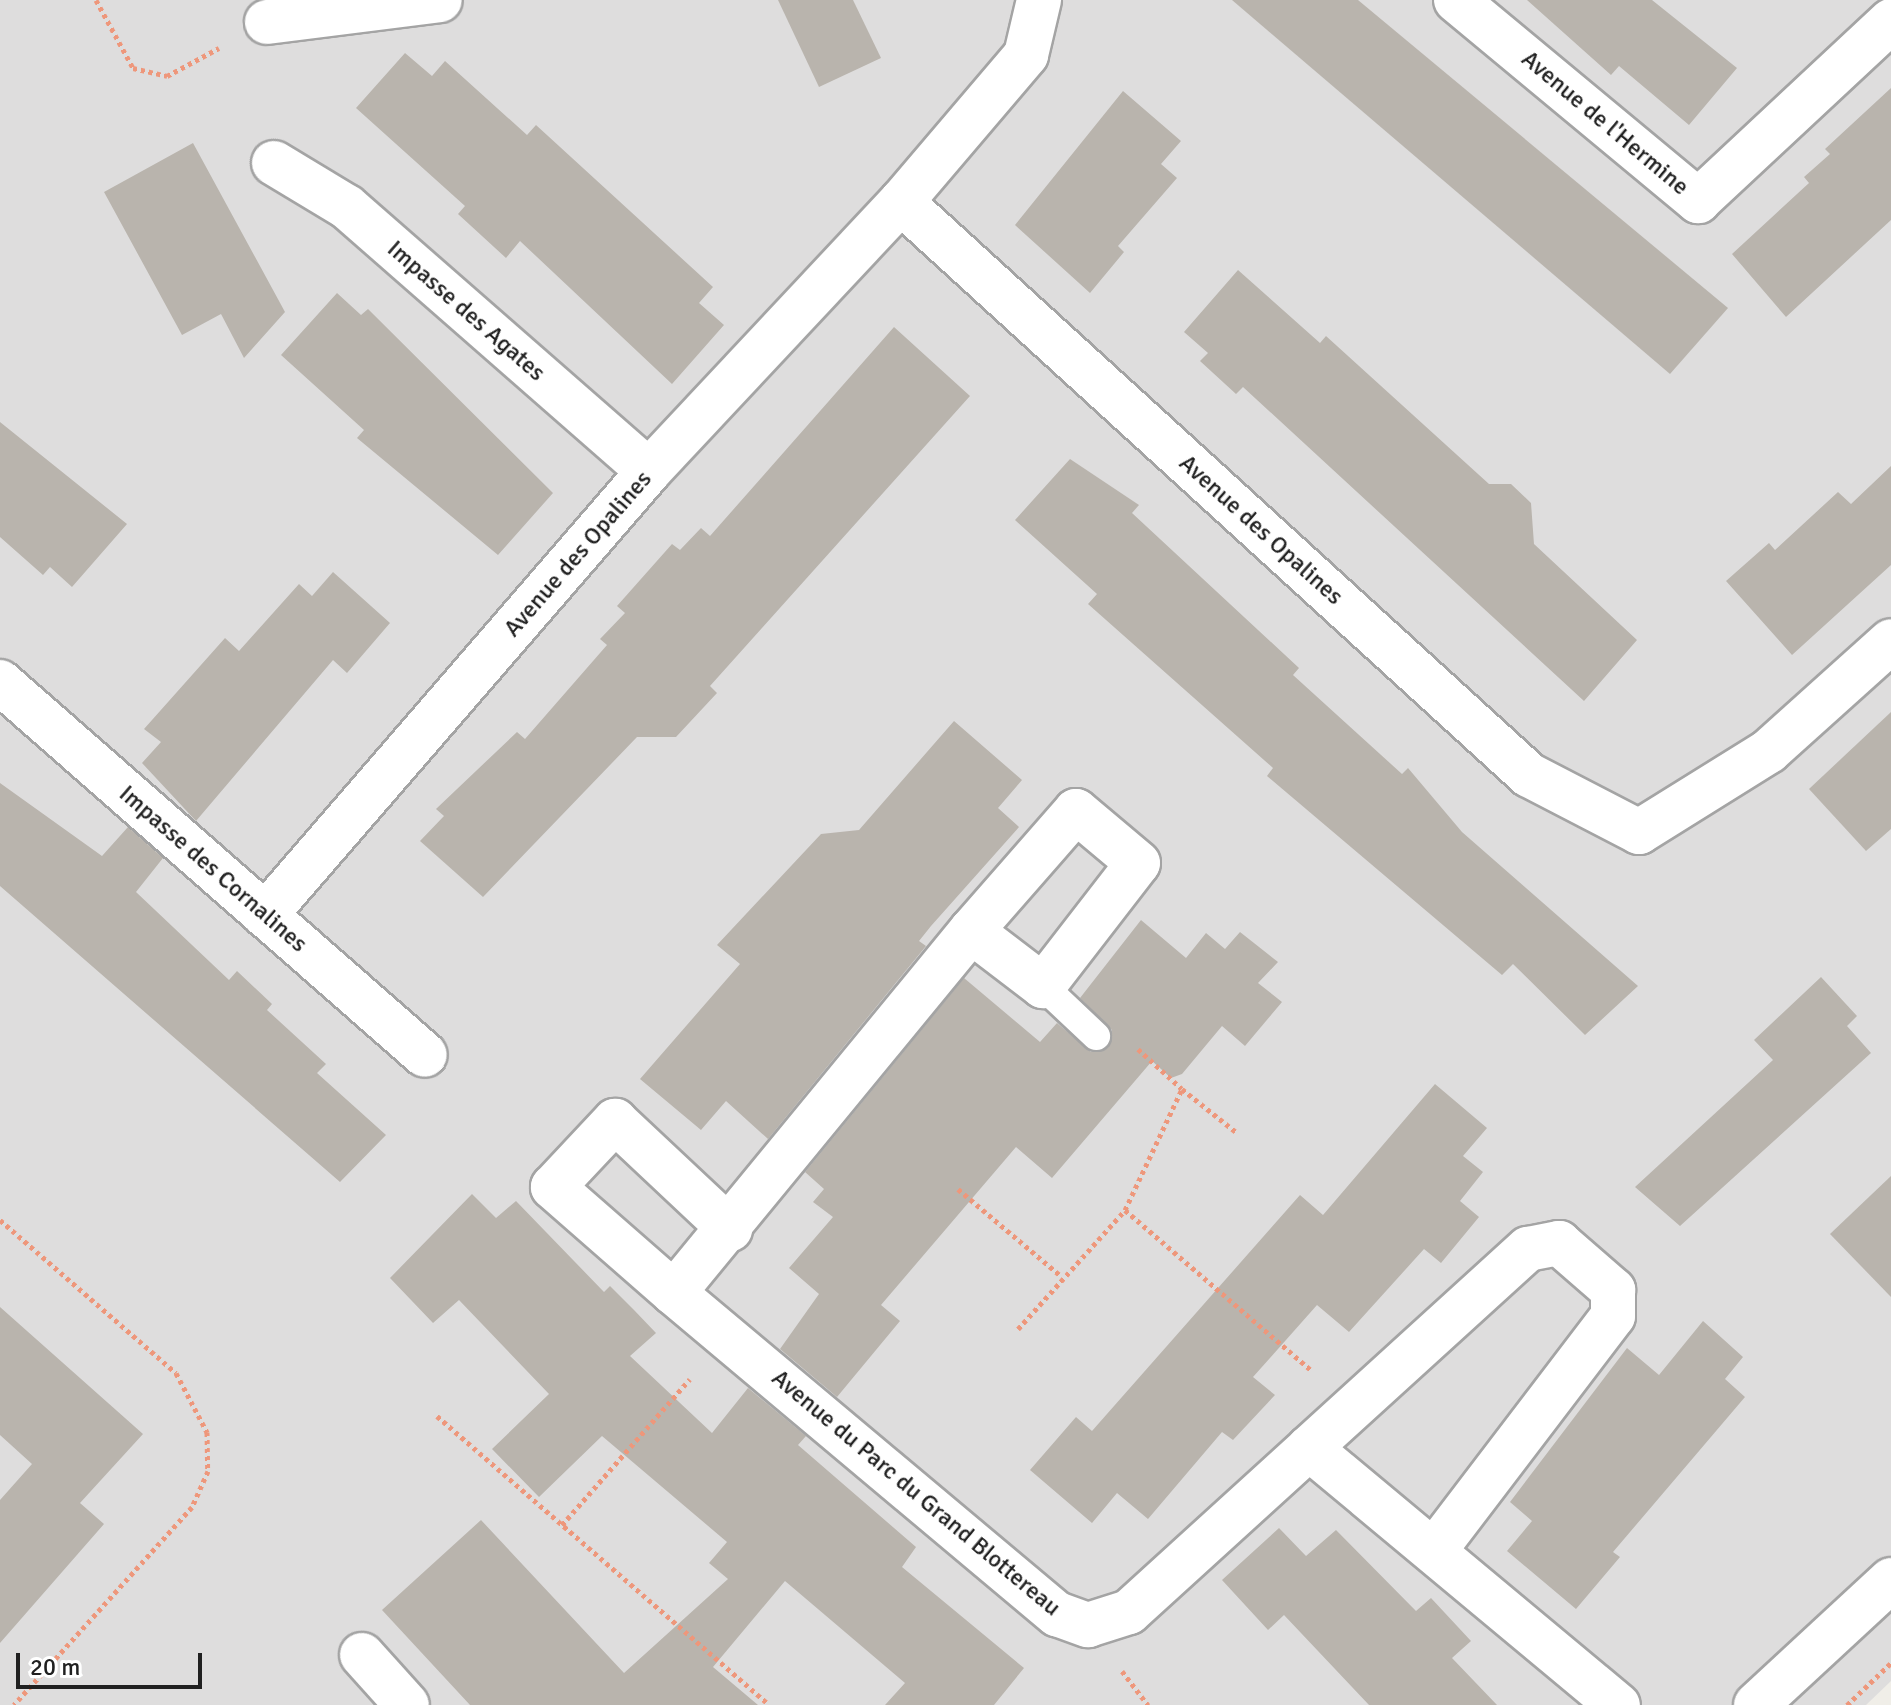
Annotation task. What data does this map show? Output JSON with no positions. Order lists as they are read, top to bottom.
{
  "streets": {
    "street": [
      "Avenue de l'Hermine",
      "Impasse des Agates",
      "Avenue des Opalines",
      "Impasse des Cornalines",
      "Avenue du Parc du Grand Blottereau"
    ]
  },
  "crossings": [
    ["Impasse des Agates", "Avenue des Opalines"],
    ["Avenue des Opalines", "Impasse des Cornalines"]
  ],
  "scale_bar": "20 m"
}
